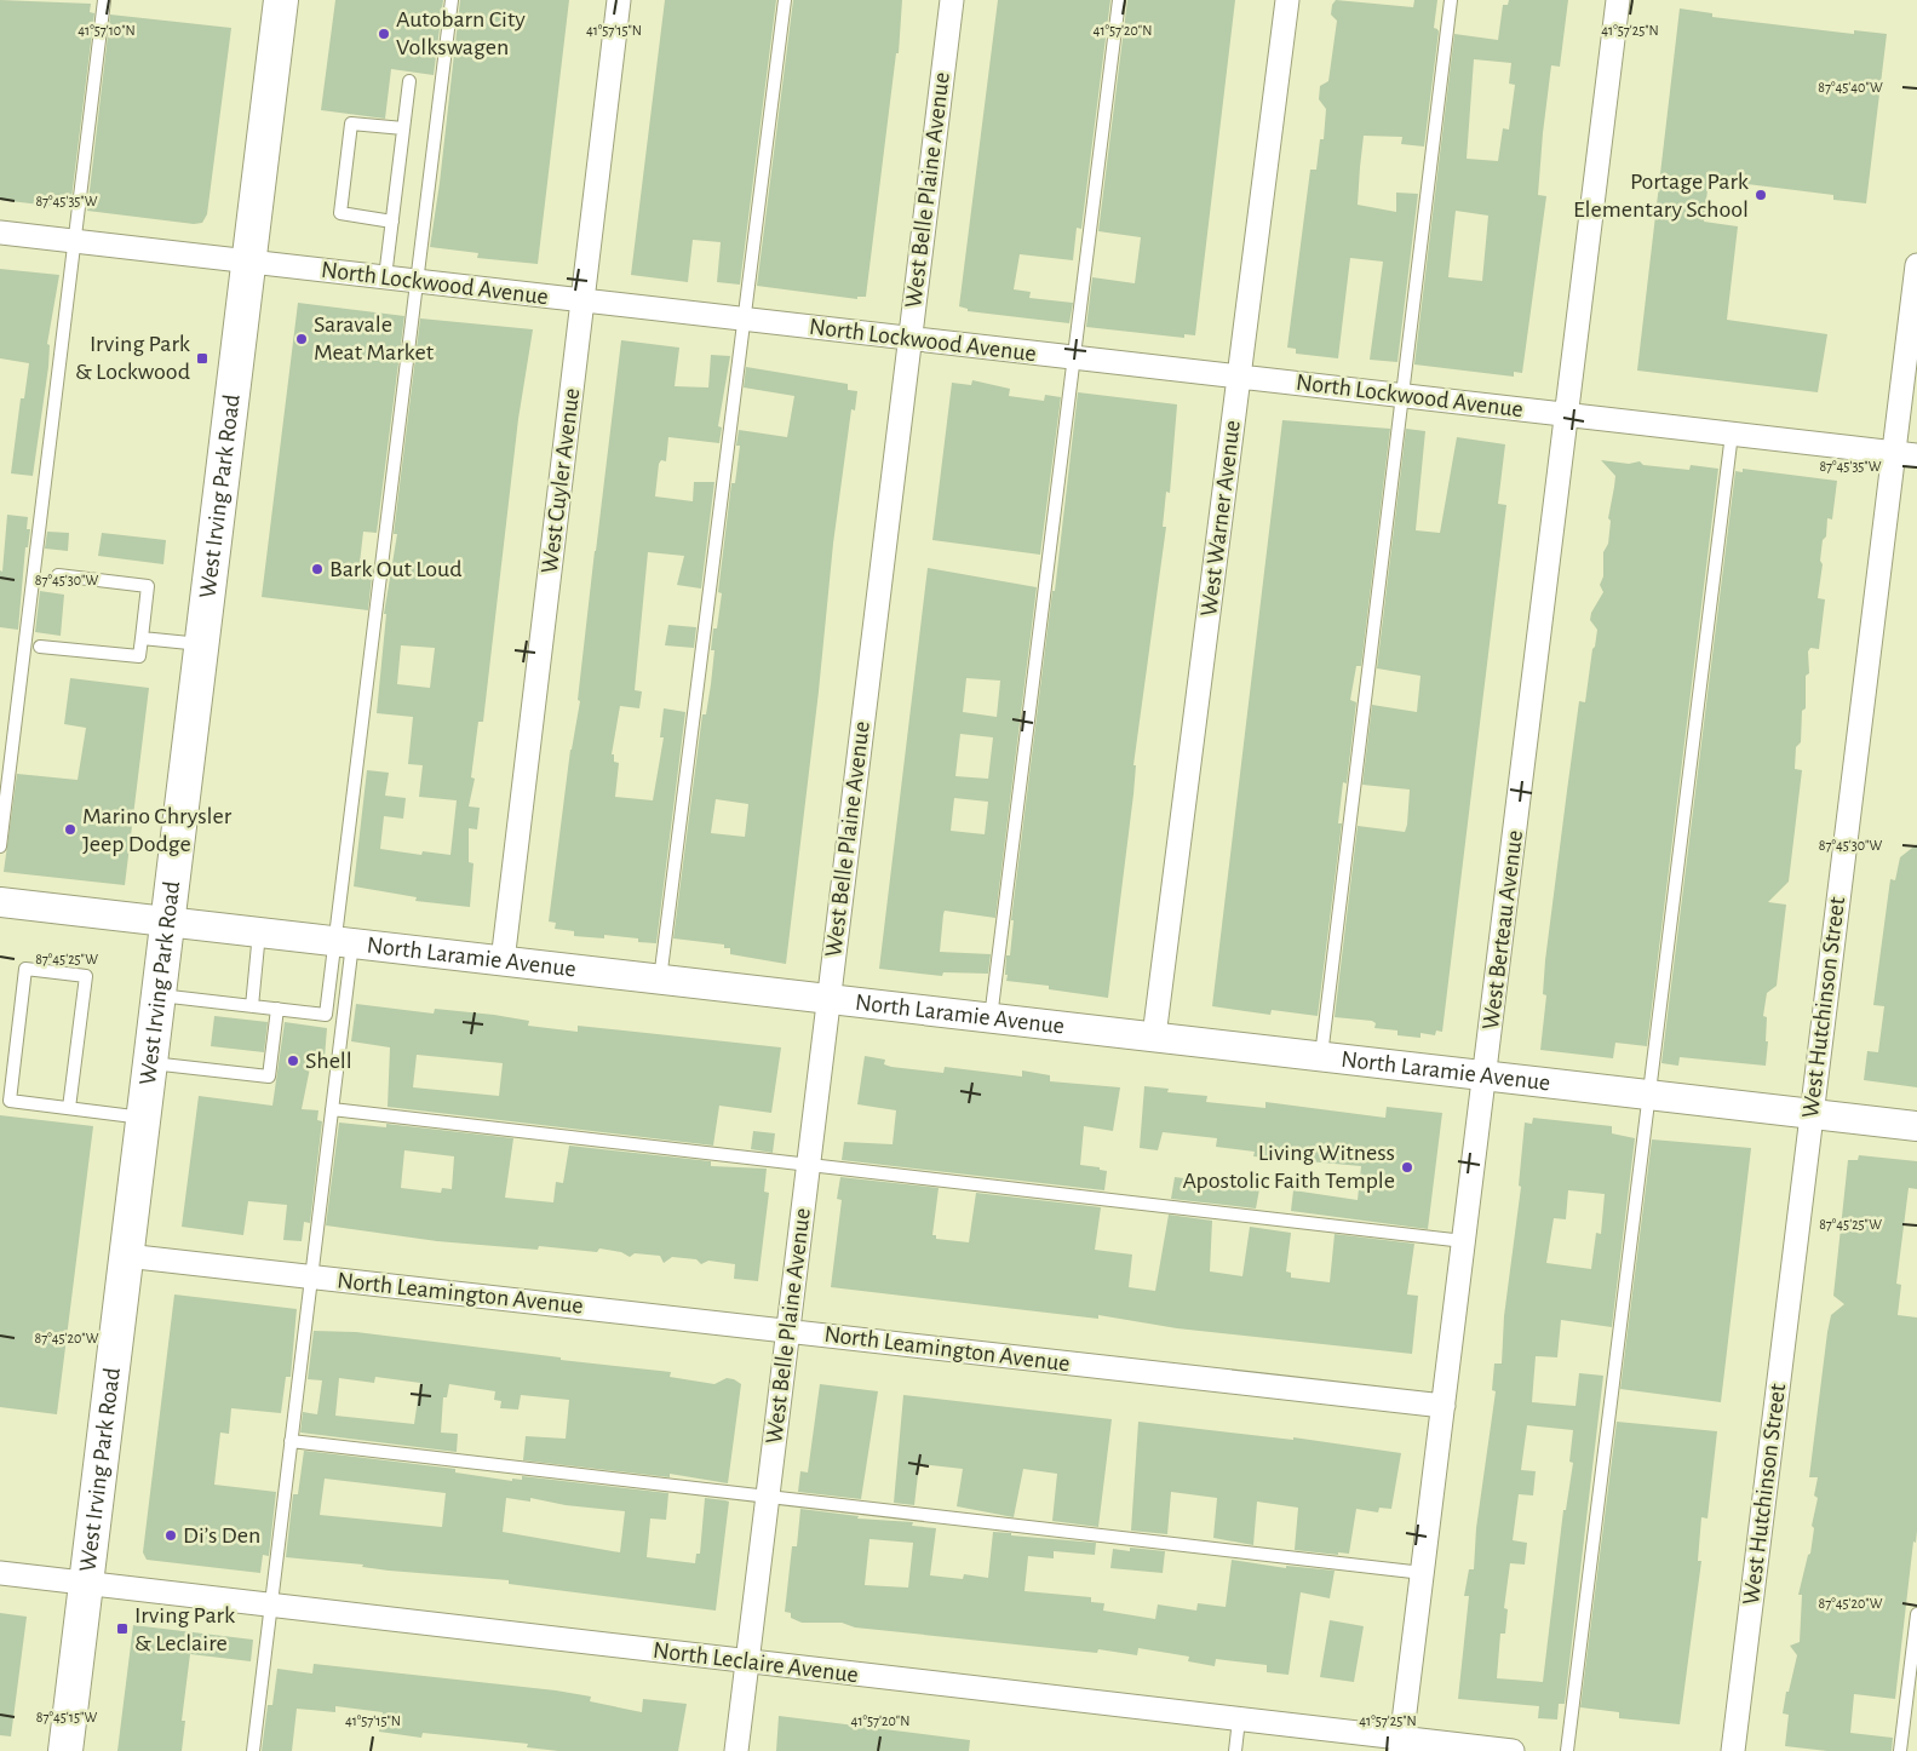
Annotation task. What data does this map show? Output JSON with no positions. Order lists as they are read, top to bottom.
{
  "streets": {
    "main road": ["West Irving Park Road"],
    "street": [
      "West Belle Plaine Avenue",
      "North Lockwood Avenue",
      "West Cuyler Avenue",
      "West Warner Avenue",
      "West Berteau Avenue",
      "North Laramie Avenue",
      "West Hutchinson Street",
      "North Leamington Avenue",
      "North Leclaire Avenue"
    ]
  },
  "crossings": [
    ["West Belle Plaine Avenue", "North Lockwood Avenue"],
    ["West Belle Plaine Avenue", "North Laramie Avenue"],
    ["West Belle Plaine Avenue", "North Leamington Avenue"],
    ["West Belle Plaine Avenue", "North Leclaire Avenue"],
    ["North Lockwood Avenue", "West Cuyler Avenue"],
    ["North Lockwood Avenue", "West Irving Park Road"],
    ["North Lockwood Avenue", "West Warner Avenue"],
    ["North Lockwood Avenue", "West Berteau Avenue"],
    ["North Lockwood Avenue", "West Hutchinson Street"],
    ["West Cuyler Avenue", "North Laramie Avenue"],
    ["West Irving Park Road", "North Laramie Avenue"],
    ["West Irving Park Road", "North Leamington Avenue"],
    ["West Irving Park Road", "North Leclaire Avenue"],
    ["West Warner Avenue", "North Laramie Avenue"],
    ["West Berteau Avenue", "North Laramie Avenue"],
    ["West Berteau Avenue", "North Leamington Avenue"],
    ["West Berteau Avenue", "North Leclaire Avenue"],
    ["North Laramie Avenue", "West Hutchinson Street"]
  ],
  "places": {
    "other": [
      "Autobarn City Volkswagen",
      "Portage Park Elementary School",
      "Saravale Meat Market",
      "Bark Out Loud",
      "Marino Chrysler Jeep Dodge",
      "Shell",
      "Living Witness Apostolic Faith Temple",
      "Di’s Den"
    ],
    "transit": ["Irving Park & Lockwood", "Irving Park & Leclaire"]
  },
  "coordinates": [
    "41°57'10\"N",
    "41°57'15\"N",
    "41°57'20\"N",
    "41°57'25\"N",
    "87°45'40\"W",
    "87°45'35\"W",
    "87°45'30\"W",
    "87°45'25\"W",
    "87°45'20\"W",
    "87°45'15\"W"
  ]
}
